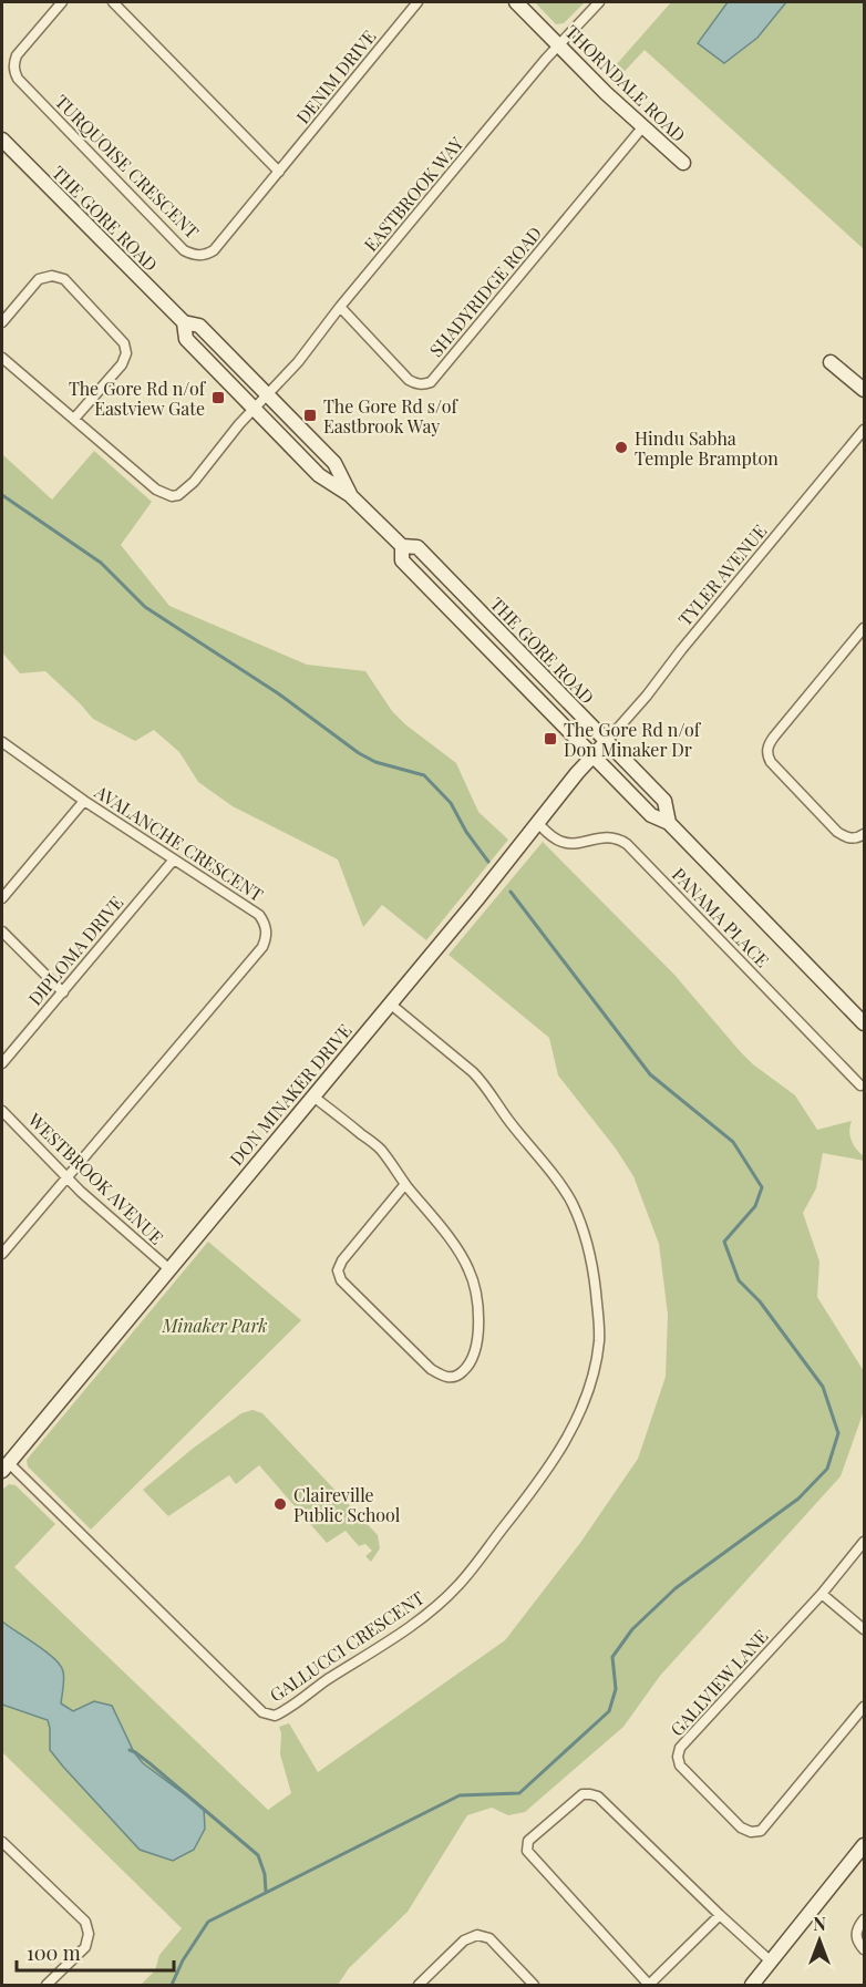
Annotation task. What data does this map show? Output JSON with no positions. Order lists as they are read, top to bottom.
{
  "streets": {
    "main road": ["THORNDALE ROAD", "THE GORE ROAD", "DON MINAKER DRIVE"],
    "street": [
      "DENIM DRIVE",
      "TURQUOISE CRESCENT",
      "EASTBROOK WAY",
      "SHADYRIDGE ROAD",
      "TYLER AVENUE",
      "AVALANCHE CRESCENT",
      "PANAMA PLACE",
      "DIPLOMA DRIVE",
      "WESTBROOK AVENUE",
      "GALLUCCI CRESCENT",
      "GALLVIEW LANE"
    ]
  },
  "crossings": [
    ["DENIM DRIVE", "TURQUOISE CRESCENT"],
    ["THORNDALE ROAD", "EASTBROOK WAY"],
    ["THORNDALE ROAD", "SHADYRIDGE ROAD"],
    ["EASTBROOK WAY", "THE GORE ROAD"],
    ["EASTBROOK WAY", "SHADYRIDGE ROAD"],
    ["THE GORE ROAD", "TYLER AVENUE"],
    ["THE GORE ROAD", "DON MINAKER DRIVE"],
    ["TYLER AVENUE", "DON MINAKER DRIVE"],
    ["AVALANCHE CRESCENT", "DIPLOMA DRIVE"],
    ["AVALANCHE CRESCENT", "WESTBROOK AVENUE"],
    ["PANAMA PLACE", "DON MINAKER DRIVE"],
    ["DON MINAKER DRIVE", "WESTBROOK AVENUE"],
    ["DON MINAKER DRIVE", "GALLUCCI CRESCENT"]
  ],
  "parks": ["Minaker Park"],
  "places": {
    "transit": ["The Gore Rd n/of Eastview Gate", "The Gore Rd s/of Eastbrook Way", "The Gore Rd n/of Don Minaker Dr"],
    "other": ["Hindu Sabha Temple Brampton", "Claireville Public School"]
  },
  "scale_bar": "100 m",
  "north": "top"
}
